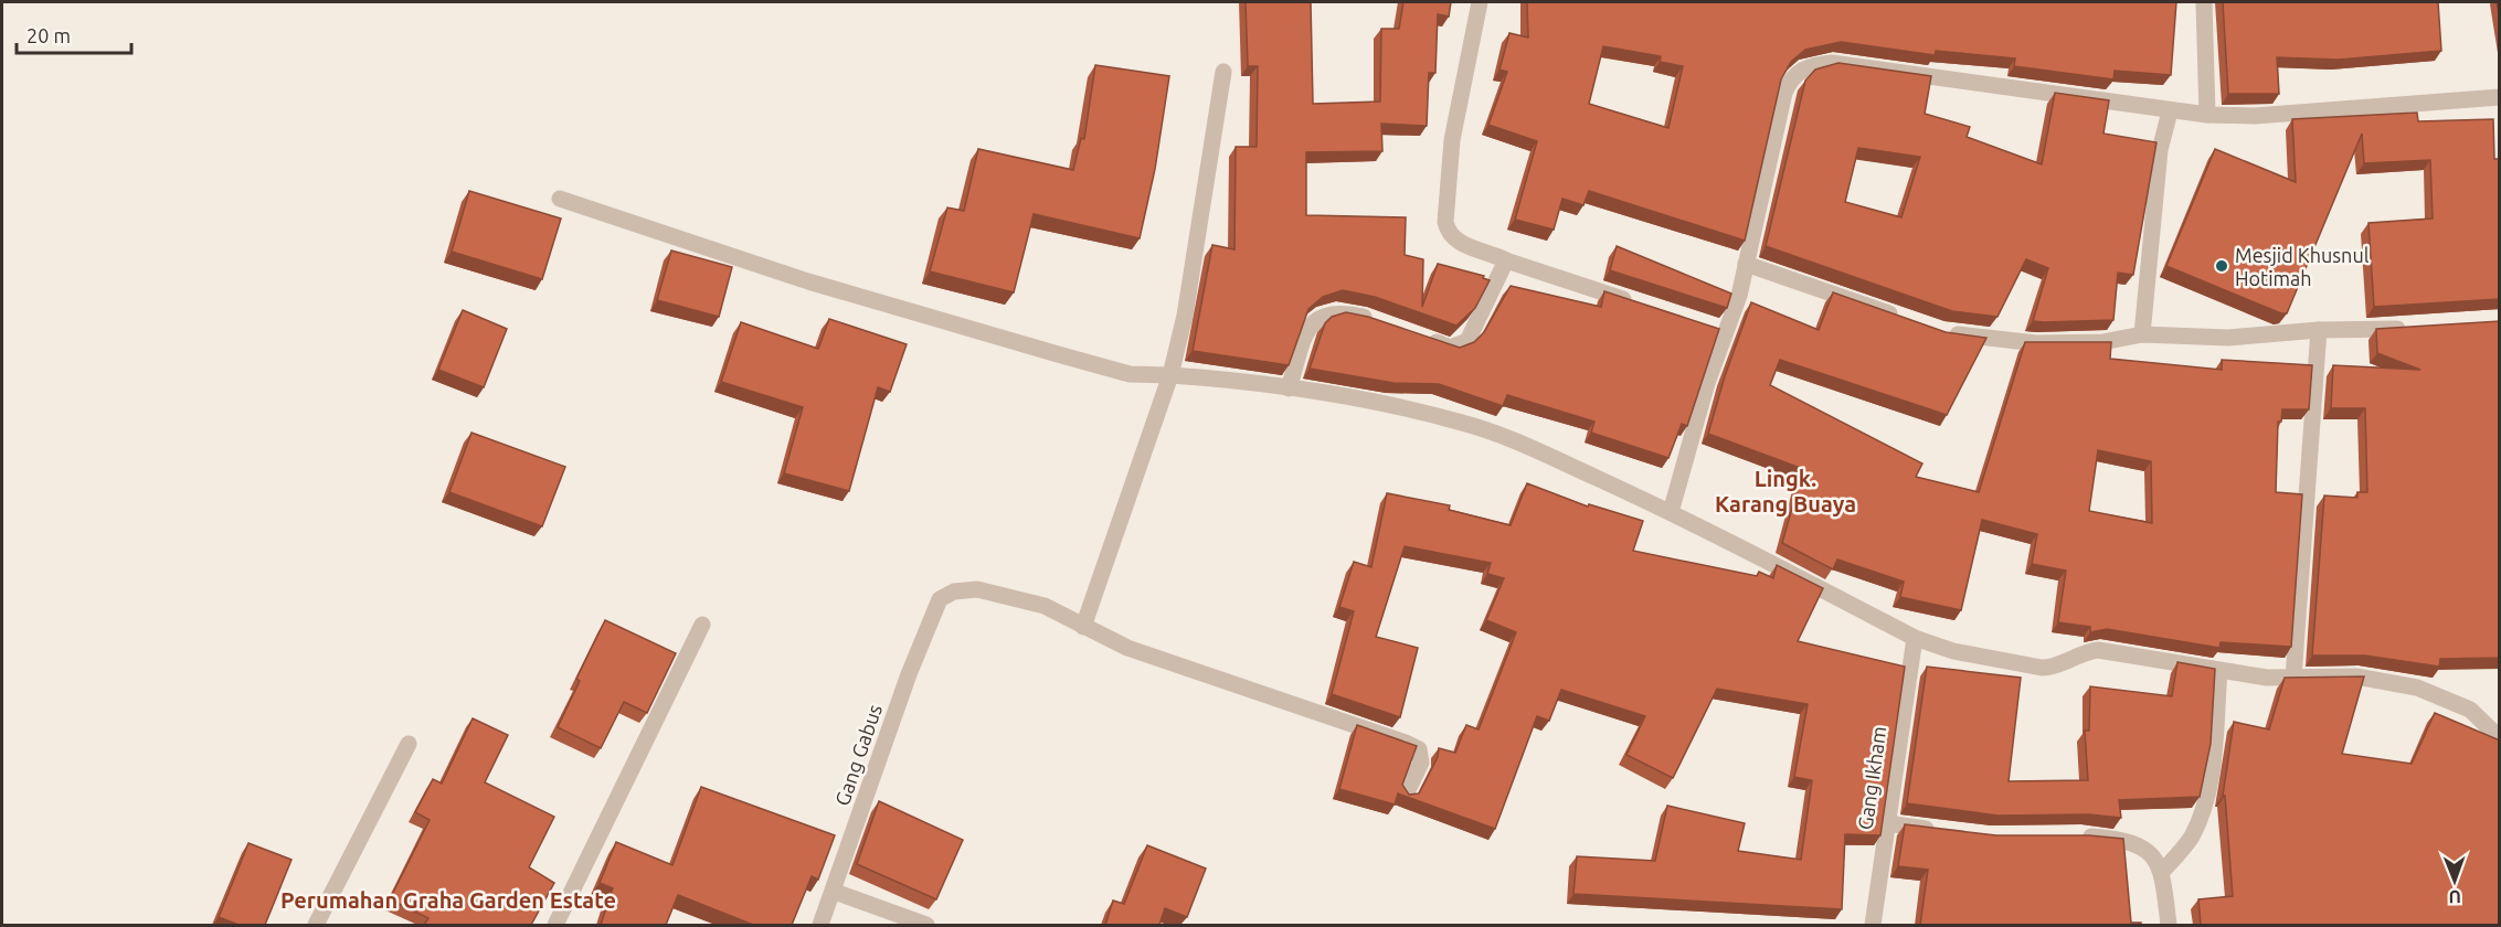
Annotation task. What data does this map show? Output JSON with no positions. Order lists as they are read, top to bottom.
{
  "streets": {
    "street": ["Gang Gabus", "Gang Ikham"]
  },
  "districts": ["Lingk. Karang Buaya", "Perumahan Graha Garden Estate"],
  "places": ["Mesjid Khusnul Hotimah"],
  "scale_bar": "20 m",
  "north": "bottom"
}
